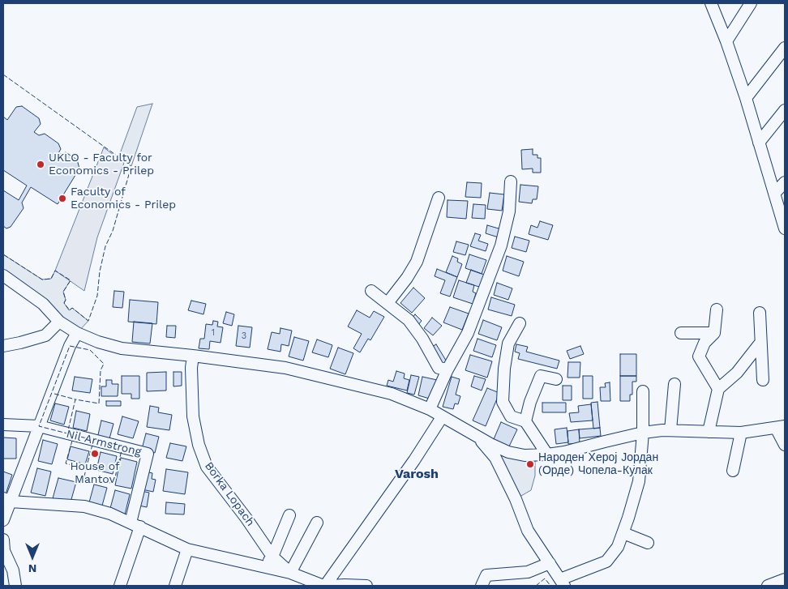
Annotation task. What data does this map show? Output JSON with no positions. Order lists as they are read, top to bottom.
{
  "streets": {
    "street": ["Nil Armstrong", "Borka Lopach"]
  },
  "crossings": [
    ["Nil Armstrong", "Borka Lopach"]
  ],
  "districts": ["Varosh"],
  "places": [
    "UKLO - Faculty for Economics - Prilep",
    "Faculty of Economics - Prilep",
    "House of Mantov",
    "Народен Херој Јордан (Орде) Чопела-Кулак"
  ],
  "house_numbers": ["1", "3"],
  "north": "bottom"
}
